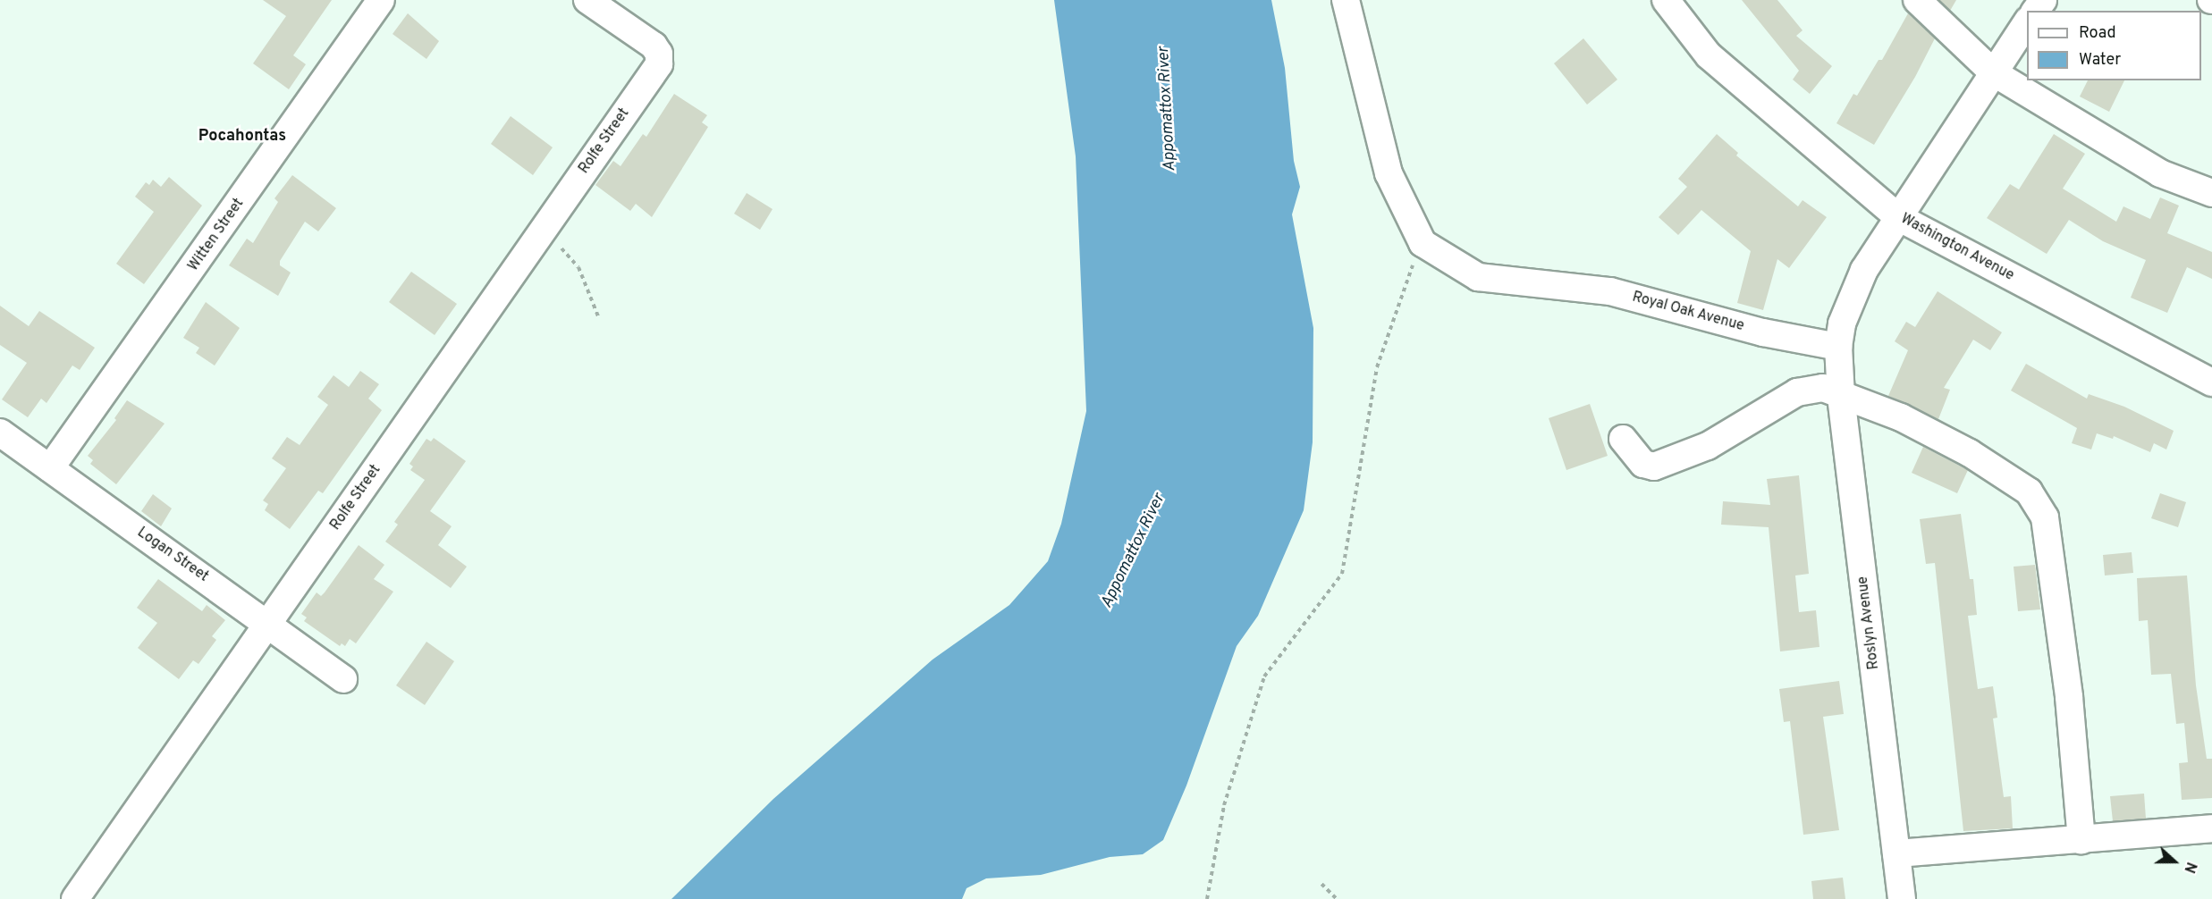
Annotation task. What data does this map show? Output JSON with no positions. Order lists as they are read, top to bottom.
{
  "streets": {
    "street": [
      "Rolfe Street",
      "Witten Street",
      "Washington Avenue",
      "Royal Oak Avenue",
      "Logan Street",
      "Roslyn Avenue"
    ]
  },
  "crossings": [
    ["Rolfe Street", "Logan Street"],
    ["Witten Street", "Logan Street"],
    ["Royal Oak Avenue", "Roslyn Avenue"]
  ],
  "districts": ["Pocahontas"],
  "water": ["Appomattox River"],
  "legend": ["Road", "Water"],
  "north": "right"
}
